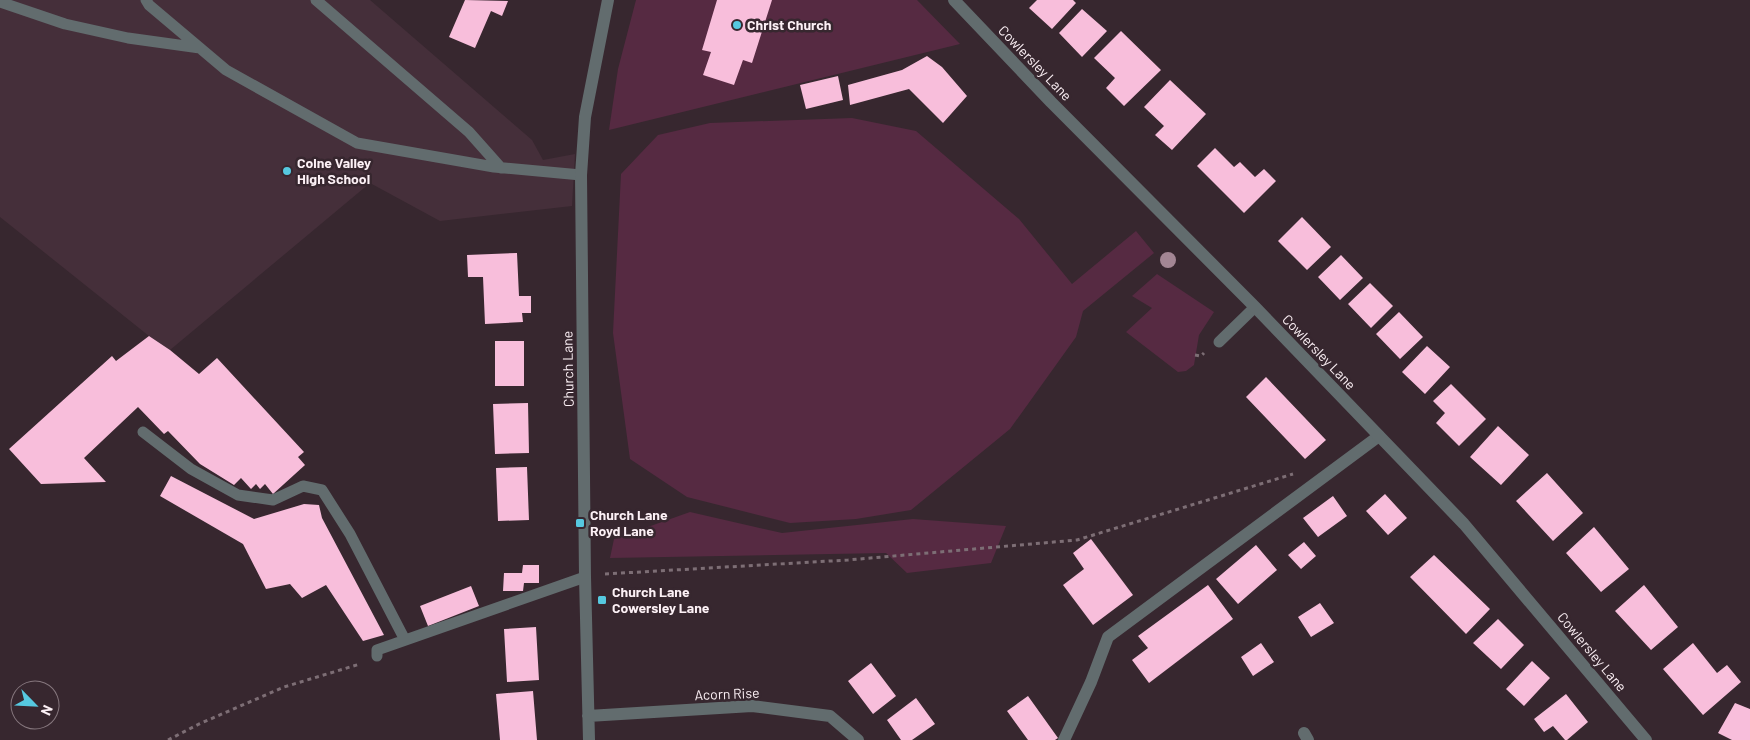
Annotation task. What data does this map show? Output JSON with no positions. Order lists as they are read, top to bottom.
{
  "streets": {
    "street": ["Cowlersley Lane", "Church Lane", "Acorn Rise"]
  },
  "crossings": [
    ["Church Lane", "Acorn Rise"]
  ],
  "places": {
    "other": ["Christ Church", "Colne Valley High School"],
    "transit": ["Church Lane Royd Lane", "Church Lane Cowersley Lane"]
  },
  "north": "bottom right"
}
